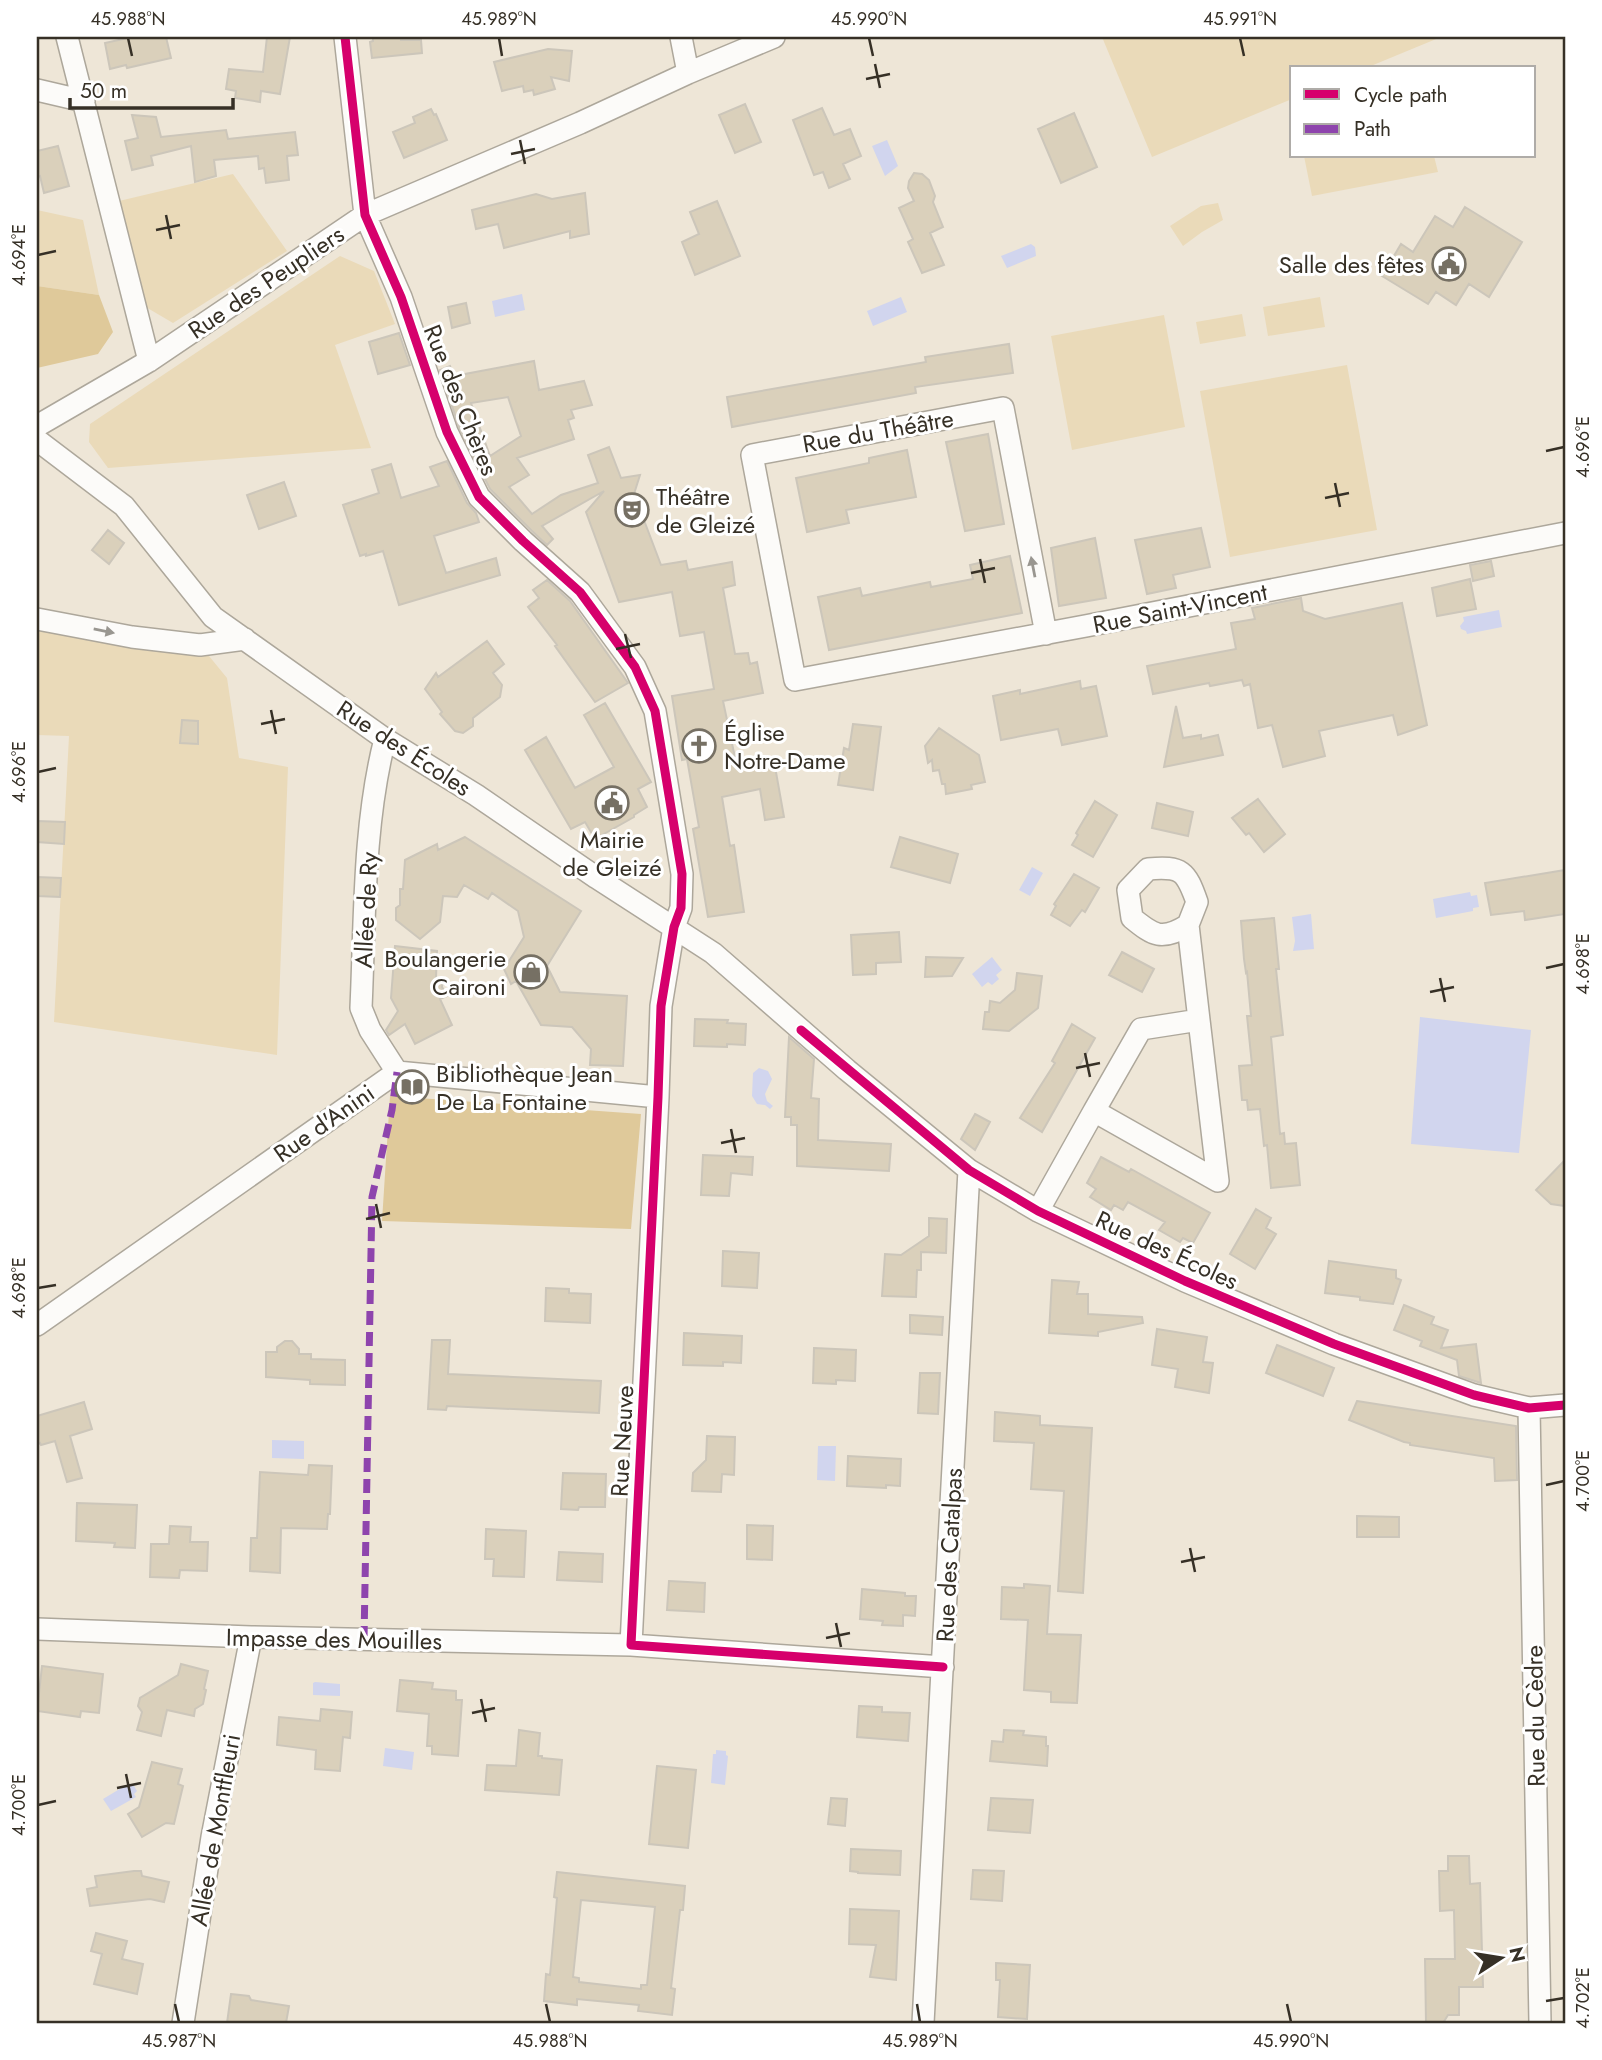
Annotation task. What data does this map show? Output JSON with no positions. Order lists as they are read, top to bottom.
{
  "streets": {
    "street": [
      "Rue des Peupliers",
      "Rue des Chères",
      "Rue du Théâtre",
      "Rue Saint-Vincent",
      "Rue des Écoles",
      "Allée de Ry",
      "Rue d'Anini",
      "Rue Neuve",
      "Rue des Catalpas",
      "Impasse des Mouilles",
      "Rue du Cèdre",
      "Allée de Montfleuri"
    ]
  },
  "crossings": [
    ["Rue des Peupliers", "Rue des Chères"],
    ["Rue des Chères", "Rue des Écoles"],
    ["Rue des Chères", "Rue Neuve"],
    ["Rue du Théâtre", "Rue Saint-Vincent"],
    ["Rue des Écoles", "Allée de Ry"],
    ["Rue des Écoles", "Rue Neuve"],
    ["Rue des Écoles", "Rue des Catalpas"],
    ["Rue des Écoles", "Rue du Cèdre"],
    ["Allée de Ry", "Rue d'Anini"],
    ["Rue d'Anini", "Rue Neuve"],
    ["Rue Neuve", "Impasse des Mouilles"],
    ["Impasse des Mouilles", "Allée de Montfleuri"]
  ],
  "places": {
    "public building": ["Salle des fêtes", "Mairie de Gleizé"],
    "theatre": ["Théâtre de Gleizé"],
    "church": ["Église Notre-Dame"],
    "shop": ["Boulangerie Caironi"],
    "library": ["Bibliothèque Jean De La Fontaine"]
  },
  "legend": ["Cycle path", "Path"],
  "scale_bar": "50 m",
  "north": "right",
  "coordinates": [
    "45.988°N",
    "45.989°N",
    "45.990°N",
    "45.991°N",
    "4.694°E",
    "4.696°E",
    "4.698°E",
    "4.700°E",
    "4.702°E",
    "45.987°N"
  ]
}
